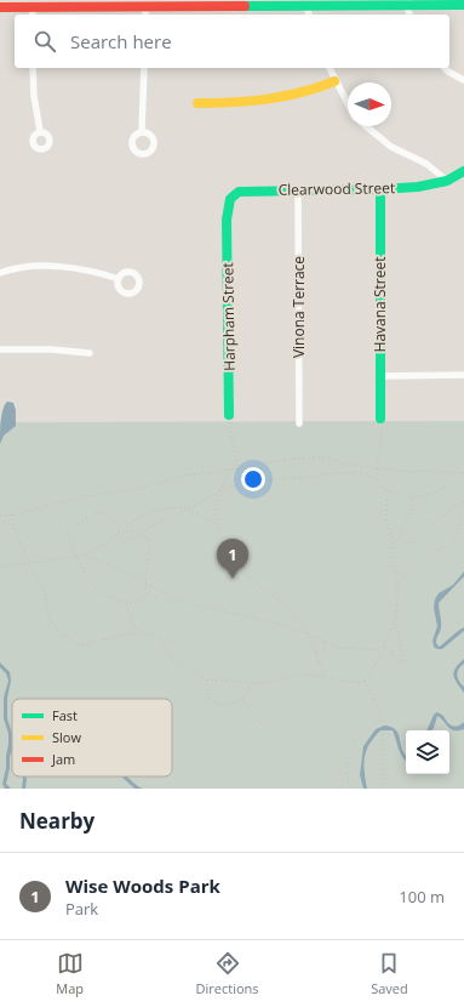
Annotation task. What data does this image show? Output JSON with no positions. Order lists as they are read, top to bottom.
{
  "streets": {
    "street": [
      "Clearwood Street",
      "Havana Street",
      "Vinona Terrace",
      "Harpham Street"
    ]
  },
  "crossings": [
    ["Clearwood Street", "Havana Street"],
    ["Clearwood Street", "Vinona Terrace"],
    ["Clearwood Street", "Harpham Street"]
  ],
  "legend": ["Fast", "Slow", "Jam"],
  "north": "right",
  "page": {
    "search": "Search here",
    "pins": "1",
    "heading": "Nearby",
    "list": [
      {
        "mark": "1",
        "name": "Wise Woods Park",
        "note": "Park",
        "value": "100 m"
      }
    ],
    "nav": ["Map", "Directions", "Saved"]
  }
}
